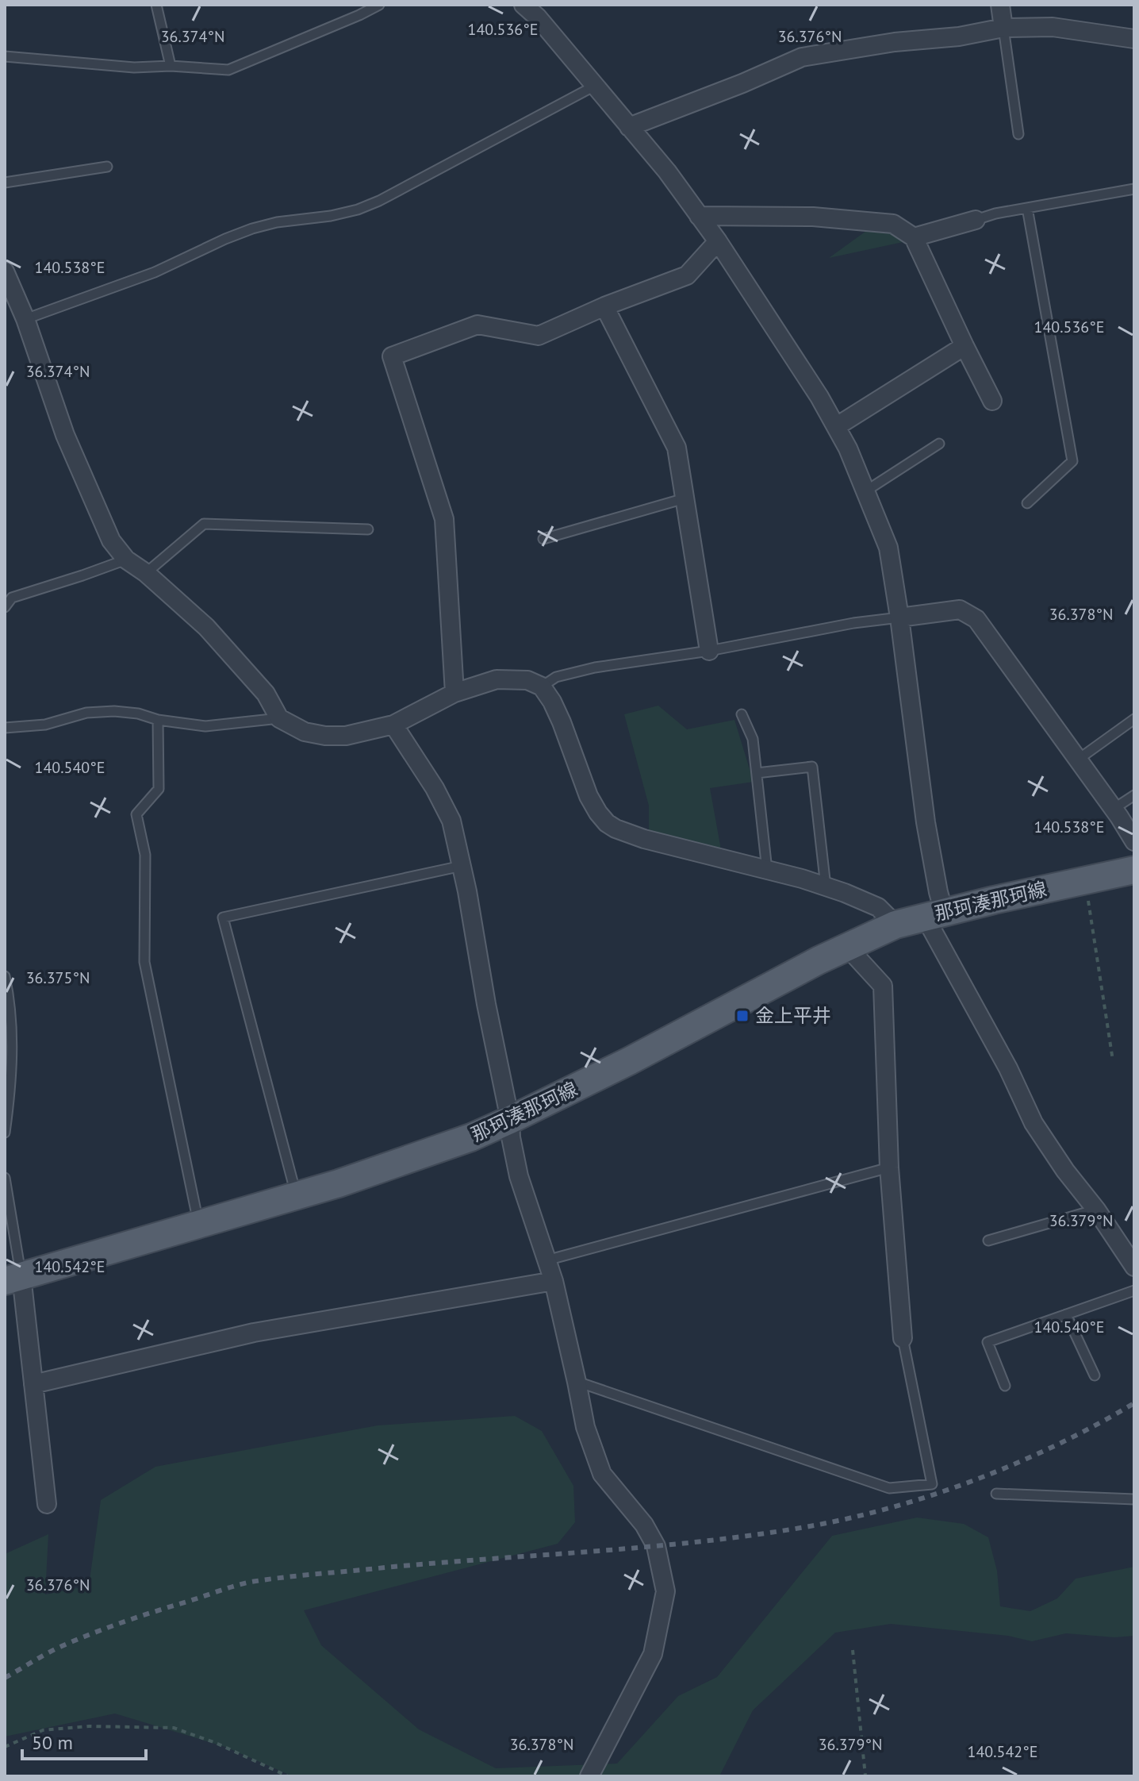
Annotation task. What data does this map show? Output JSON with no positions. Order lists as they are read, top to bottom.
{
  "streets": {
    "main road": ["那珂湊那珂線"]
  },
  "places": {
    "transit": ["金上平井"]
  },
  "scale_bar": "50 m",
  "coordinates": [
    "140.536°E",
    "36.374°N",
    "36.376°N",
    "140.538°E",
    "36.378°N",
    "140.540°E",
    "36.375°N",
    "36.379°N",
    "140.542°E"
  ]
}
